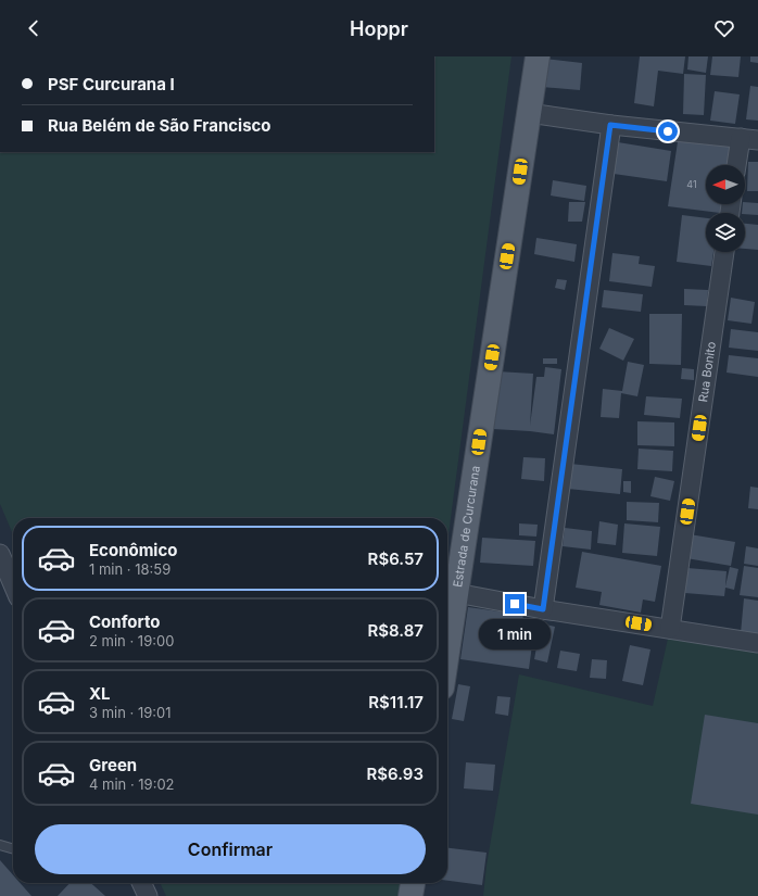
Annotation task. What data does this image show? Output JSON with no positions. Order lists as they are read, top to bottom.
{
  "streets": {
    "main road": ["Estrada de Curcurana"],
    "street": ["Rua Bonito"]
  },
  "house_numbers": ["41"],
  "north": "left",
  "page": {
    "header": "Hoppr",
    "banner": ["PSF Curcurana I", "Rua Belém de São Francisco"],
    "list": [
      {
        "name": "Econômico",
        "note": "1 min · 18:59",
        "value": "R$6.57"
      },
      {
        "name": "Conforto",
        "note": "2 min · 19:00",
        "value": "R$8.87"
      },
      {
        "name": "XL",
        "note": "3 min · 19:01",
        "value": "R$11.17"
      },
      {
        "name": "Green",
        "note": "4 min · 19:02",
        "value": "R$6.93"
      }
    ],
    "bubble": "1 min",
    "buttons": "Confirmar"
  }
}
